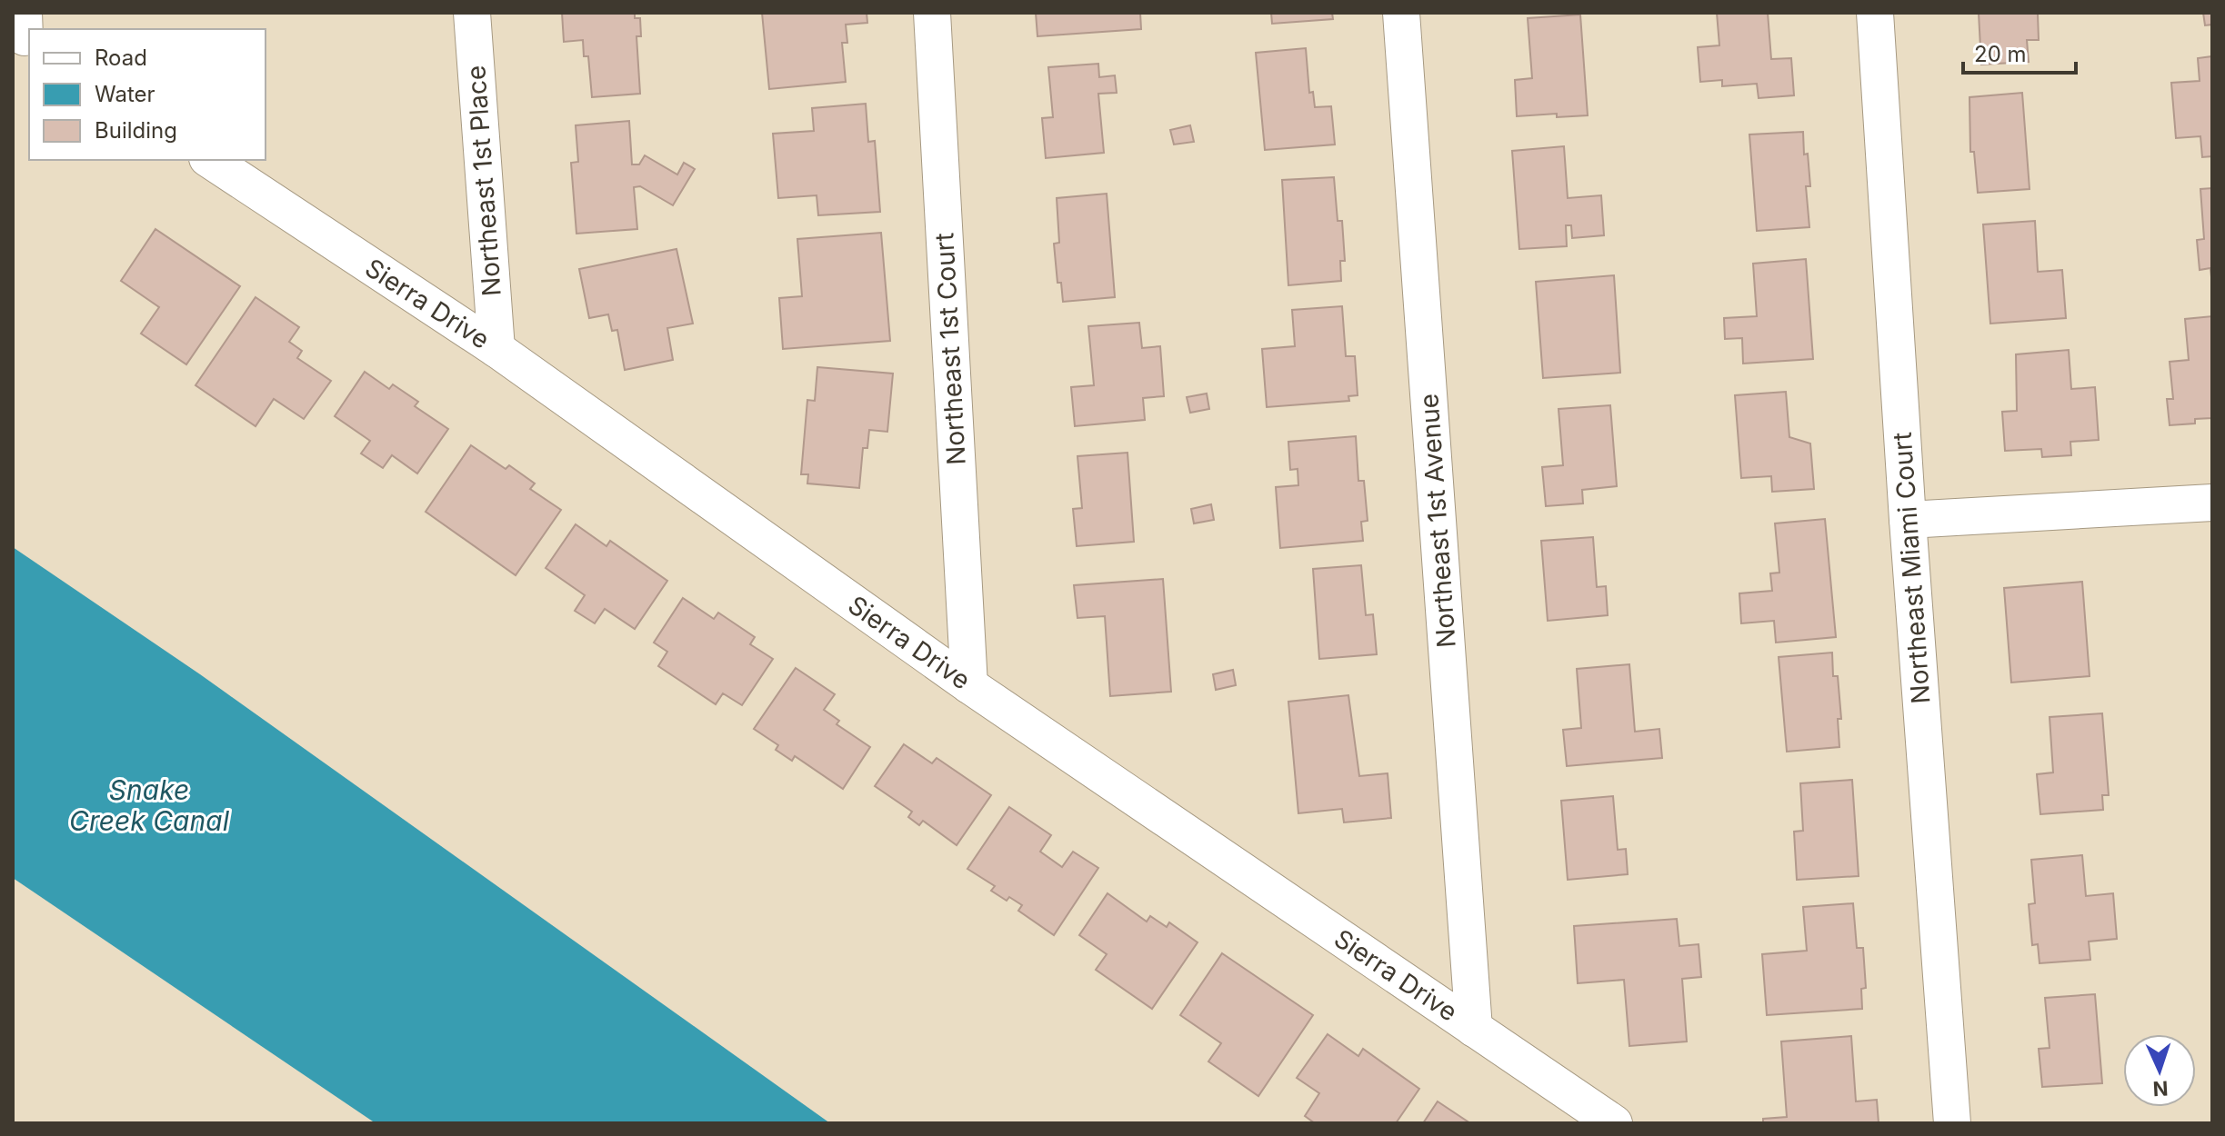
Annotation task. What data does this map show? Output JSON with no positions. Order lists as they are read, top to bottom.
{
  "streets": {
    "street": [
      "Northeast 1st Place",
      "Sierra Drive",
      "Northeast 1st Court",
      "Northeast 1st Avenue",
      "Northeast Miami Court"
    ]
  },
  "crossings": [
    ["Northeast 1st Place", "Sierra Drive"],
    ["Sierra Drive", "Northeast 1st Court"],
    ["Sierra Drive", "Northeast 1st Avenue"]
  ],
  "water": ["Snake Creek Canal"],
  "legend": ["Road", "Water", "Building"],
  "scale_bar": "20 m",
  "north": "bottom"
}
